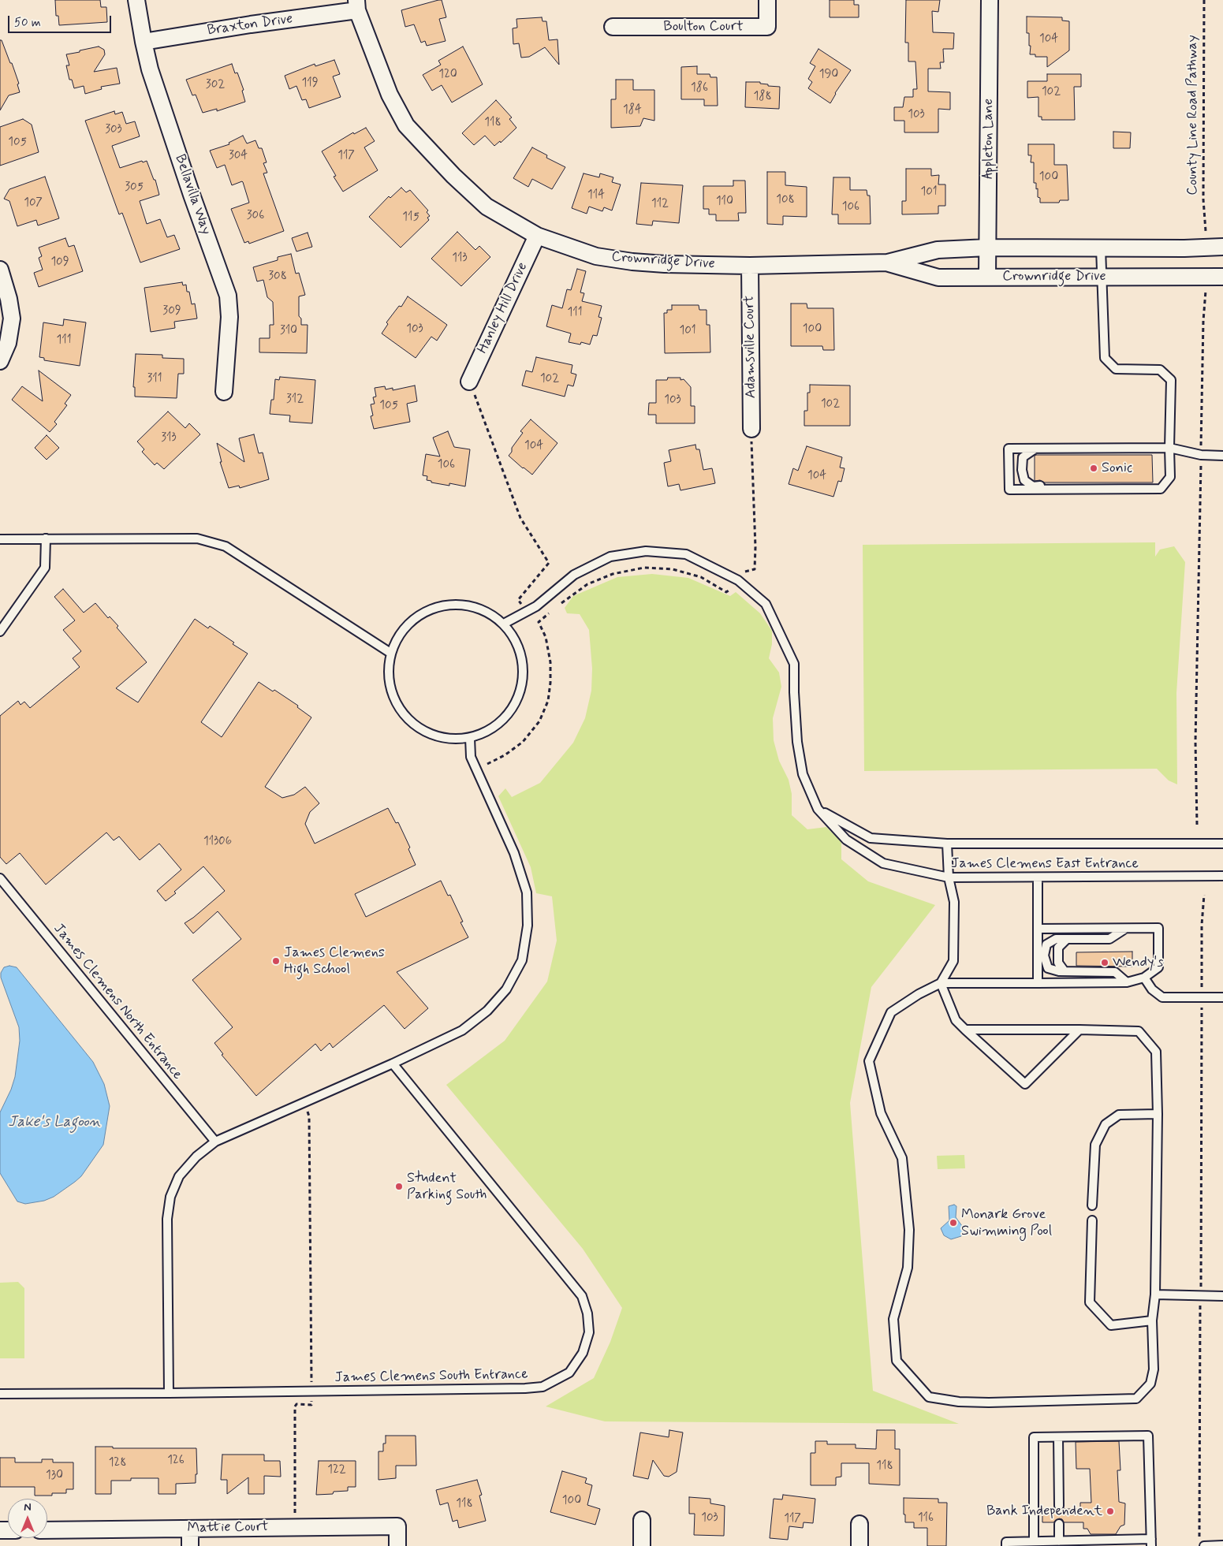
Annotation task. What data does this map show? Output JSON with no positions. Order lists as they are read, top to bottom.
{
  "streets": {
    "street": [
      "Braxton Drive",
      "Boulton Court",
      "Appleton Lane",
      "Bellavilla Way",
      "Crownridge Drive",
      "Hanley Hill Drive",
      "Adamsville Court",
      "Mattie Court"
    ],
    "lane": ["James Clemens East Entrance", "James Clemens North Entrance", "James Clemens South Entrance"],
    "path": ["County Line Road Pathway"]
  },
  "crossings": [
    ["Braxton Drive", "Bellavilla Way"],
    ["Braxton Drive", "Crownridge Drive"],
    ["Appleton Lane", "Crownridge Drive"],
    ["Crownridge Drive", "Hanley Hill Drive"],
    ["Crownridge Drive", "Adamsville Court"]
  ],
  "water": ["Jake's Lagoon"],
  "places": [
    "Sonic",
    "James Clemens High School",
    "Wendy's",
    "Student Parking South",
    "Monark Grove Swimming Pool",
    "Bank Independent"
  ],
  "house_numbers": [
    "104",
    "120",
    "190",
    "119",
    "302",
    "186",
    "102",
    "188",
    "184",
    "103",
    "118",
    "303",
    "105",
    "304",
    "117",
    "100",
    "305",
    "101",
    "114",
    "108",
    "110",
    "107",
    "112",
    "106",
    "306",
    "115",
    "113",
    "109",
    "308",
    "309",
    "111",
    "103",
    "100",
    "310",
    "101",
    "111",
    "311",
    "102",
    "312",
    "103",
    "102",
    "105",
    "313",
    "104",
    "106",
    "104",
    "11306",
    "126",
    "128",
    "118",
    "122",
    "130",
    "100",
    "118",
    "103",
    "116",
    "117"
  ],
  "scale_bar": "50 m",
  "north": "top"
}
